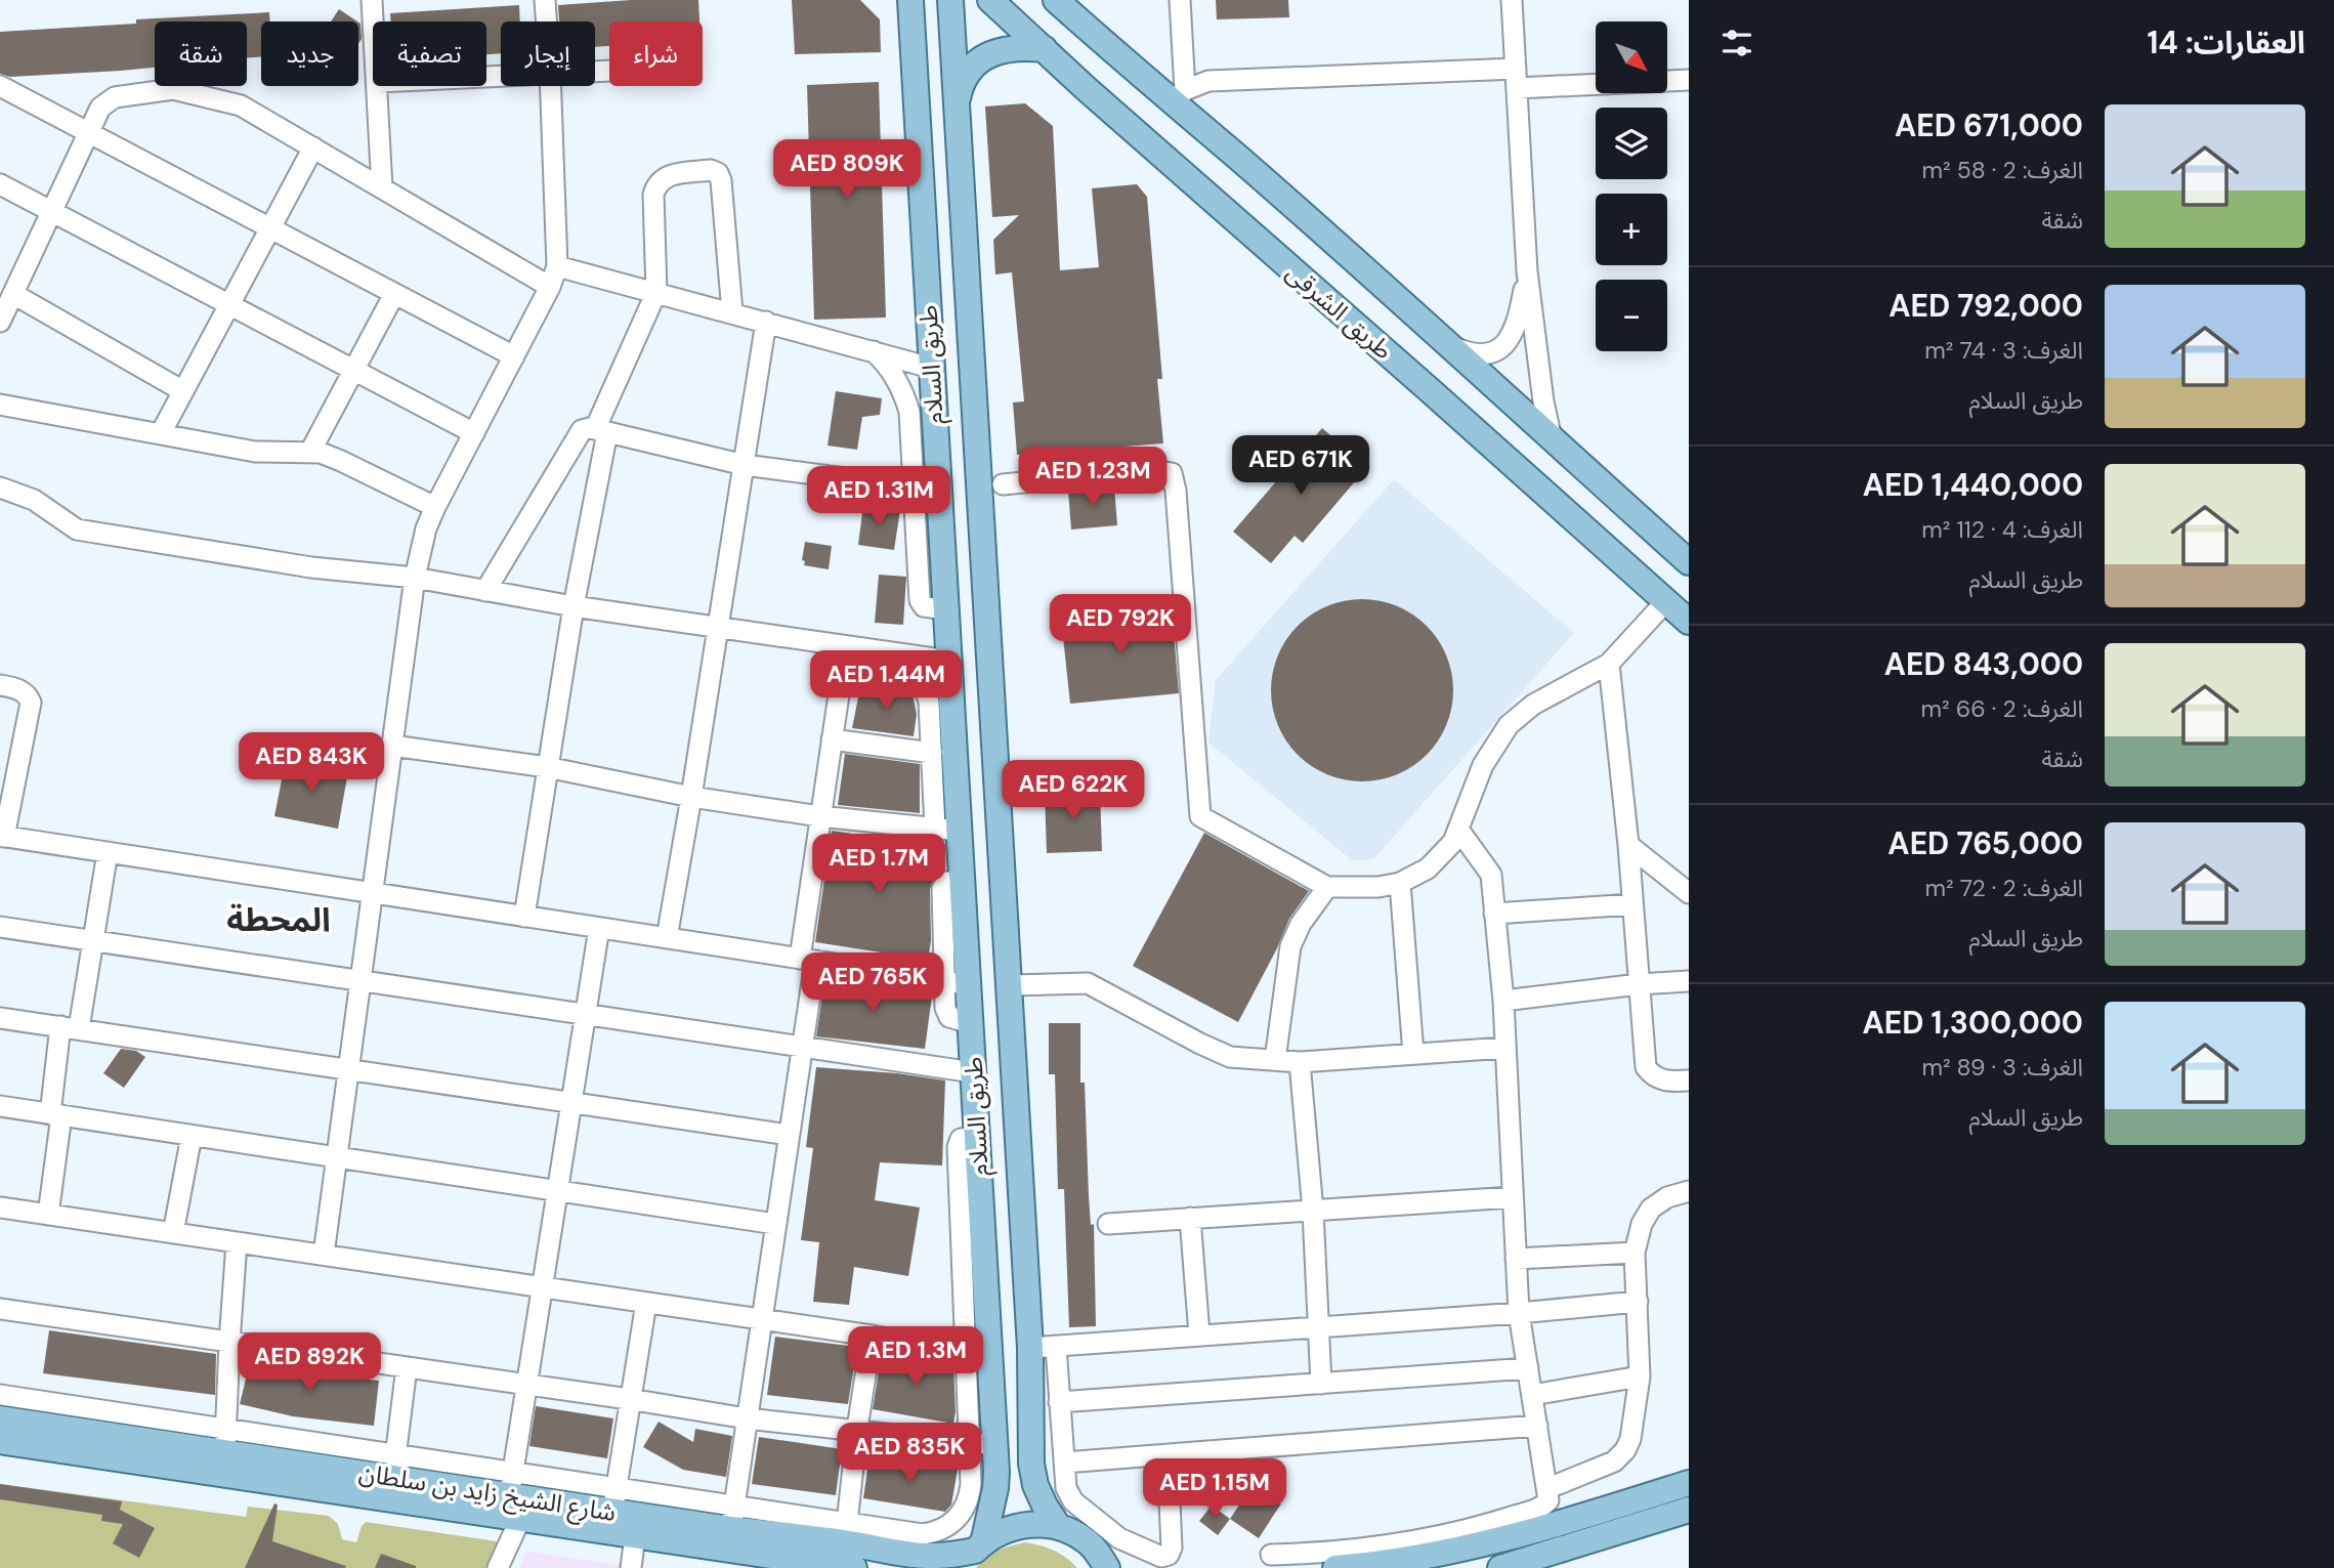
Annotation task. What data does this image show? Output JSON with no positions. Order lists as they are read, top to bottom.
{
  "streets": {
    "main road": ["طريق الشرقى", "طريق السلام", "شارع الشيخ زايد بن سلطان"]
  },
  "crossings": [
    ["طريق السلام", "شارع الشيخ زايد بن سلطان"]
  ],
  "districts": ["المحطة"],
  "north": "bottom right",
  "page": {
    "heading": "العقارات: 14",
    "map_buttons": ["+", "−"],
    "chip": [
      "شراء",
      "إيجار",
      "تصفية",
      "جديد",
      "شقة"
    ],
    "list": [
      {
        "name": "AED 671,000",
        "note": "الغرف: 2 · 58 m² · شقة"
      },
      {
        "name": "AED 792,000",
        "note": "الغرف: 3 · 74 m² · طريق السلام"
      },
      {
        "name": "AED 1,440,000",
        "note": "الغرف: 4 · 112 m² · طريق السلام"
      },
      {
        "name": "AED 843,000",
        "note": "الغرف: 2 · 66 m² · شقة"
      },
      {
        "name": "AED 765,000",
        "note": "الغرف: 2 · 72 m² · طريق السلام"
      },
      {
        "name": "AED 1,300,000",
        "note": "الغرف: 3 · 89 m² · طريق السلام"
      }
    ],
    "price": [
      "AED 809K",
      "AED 671K",
      "AED 1.23M",
      "AED 1.31M",
      "AED 792K",
      "AED 1.44M",
      "AED 843K",
      "AED 622K",
      "AED 1.7M",
      "AED 765K",
      "AED 1.3M",
      "AED 892K",
      "AED 835K",
      "AED 1.15M"
    ]
  }
}
